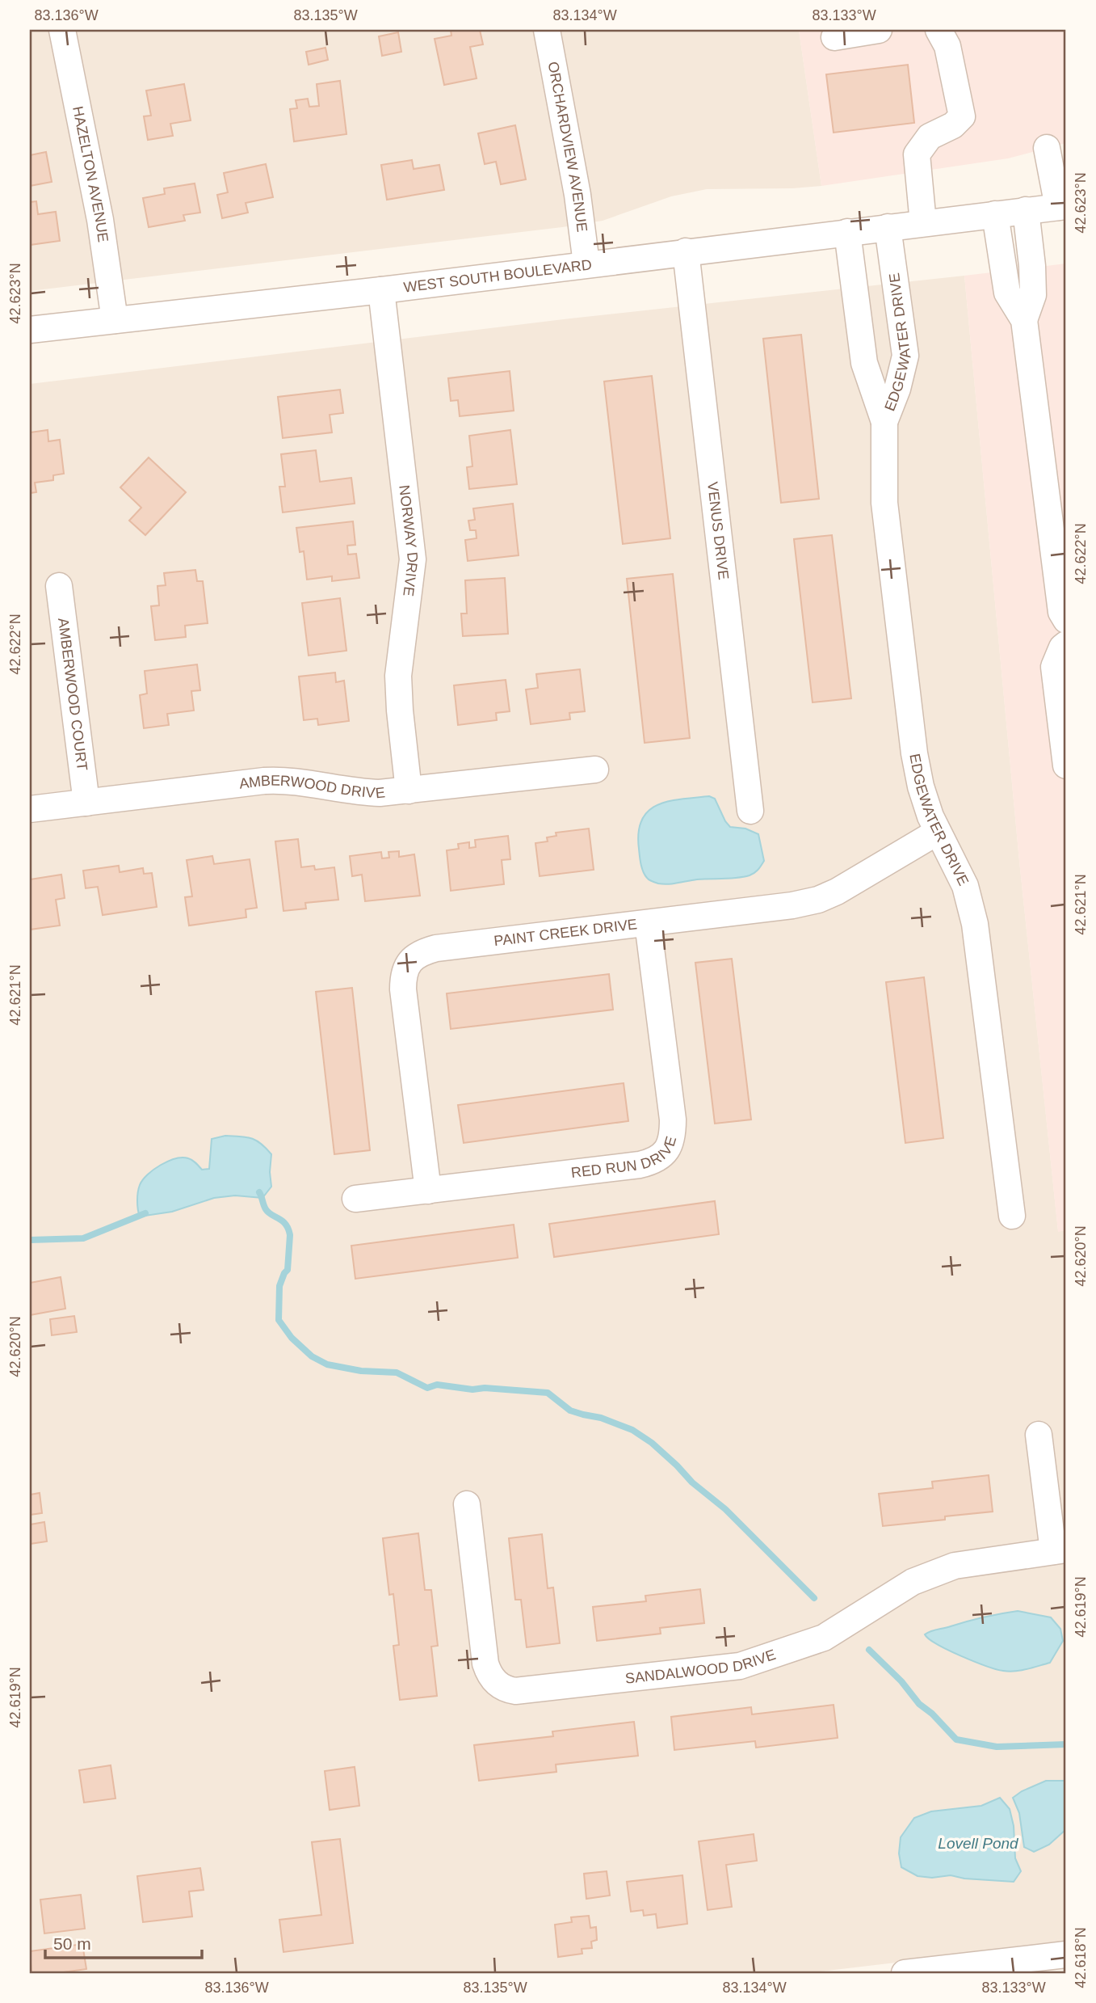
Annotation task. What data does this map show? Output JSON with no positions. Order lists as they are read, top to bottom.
{
  "streets": {
    "street": [
      "ORCHARDVIEW AVENUE",
      "HAZELTON AVENUE",
      "WEST SOUTH BOULEVARD",
      "EDGEWATER DRIVE",
      "VENUS DRIVE",
      "NORWAY DRIVE",
      "AMBERWOOD COURT",
      "AMBERWOOD DRIVE",
      "PAINT CREEK DRIVE",
      "RED RUN DRIVE",
      "SANDALWOOD DRIVE"
    ]
  },
  "crossings": [
    ["ORCHARDVIEW AVENUE", "WEST SOUTH BOULEVARD"],
    ["HAZELTON AVENUE", "WEST SOUTH BOULEVARD"],
    ["WEST SOUTH BOULEVARD", "EDGEWATER DRIVE"],
    ["WEST SOUTH BOULEVARD", "VENUS DRIVE"],
    ["WEST SOUTH BOULEVARD", "NORWAY DRIVE"],
    ["EDGEWATER DRIVE", "PAINT CREEK DRIVE"],
    ["NORWAY DRIVE", "AMBERWOOD DRIVE"],
    ["AMBERWOOD COURT", "AMBERWOOD DRIVE"],
    ["PAINT CREEK DRIVE", "RED RUN DRIVE"]
  ],
  "water": ["Lovell Pond"],
  "scale_bar": "50 m",
  "coordinates": [
    "83.136°W",
    "83.135°W",
    "83.134°W",
    "83.133°W",
    "42.623°N",
    "42.622°N",
    "42.621°N",
    "42.620°N",
    "42.619°N",
    "42.618°N"
  ]
}
